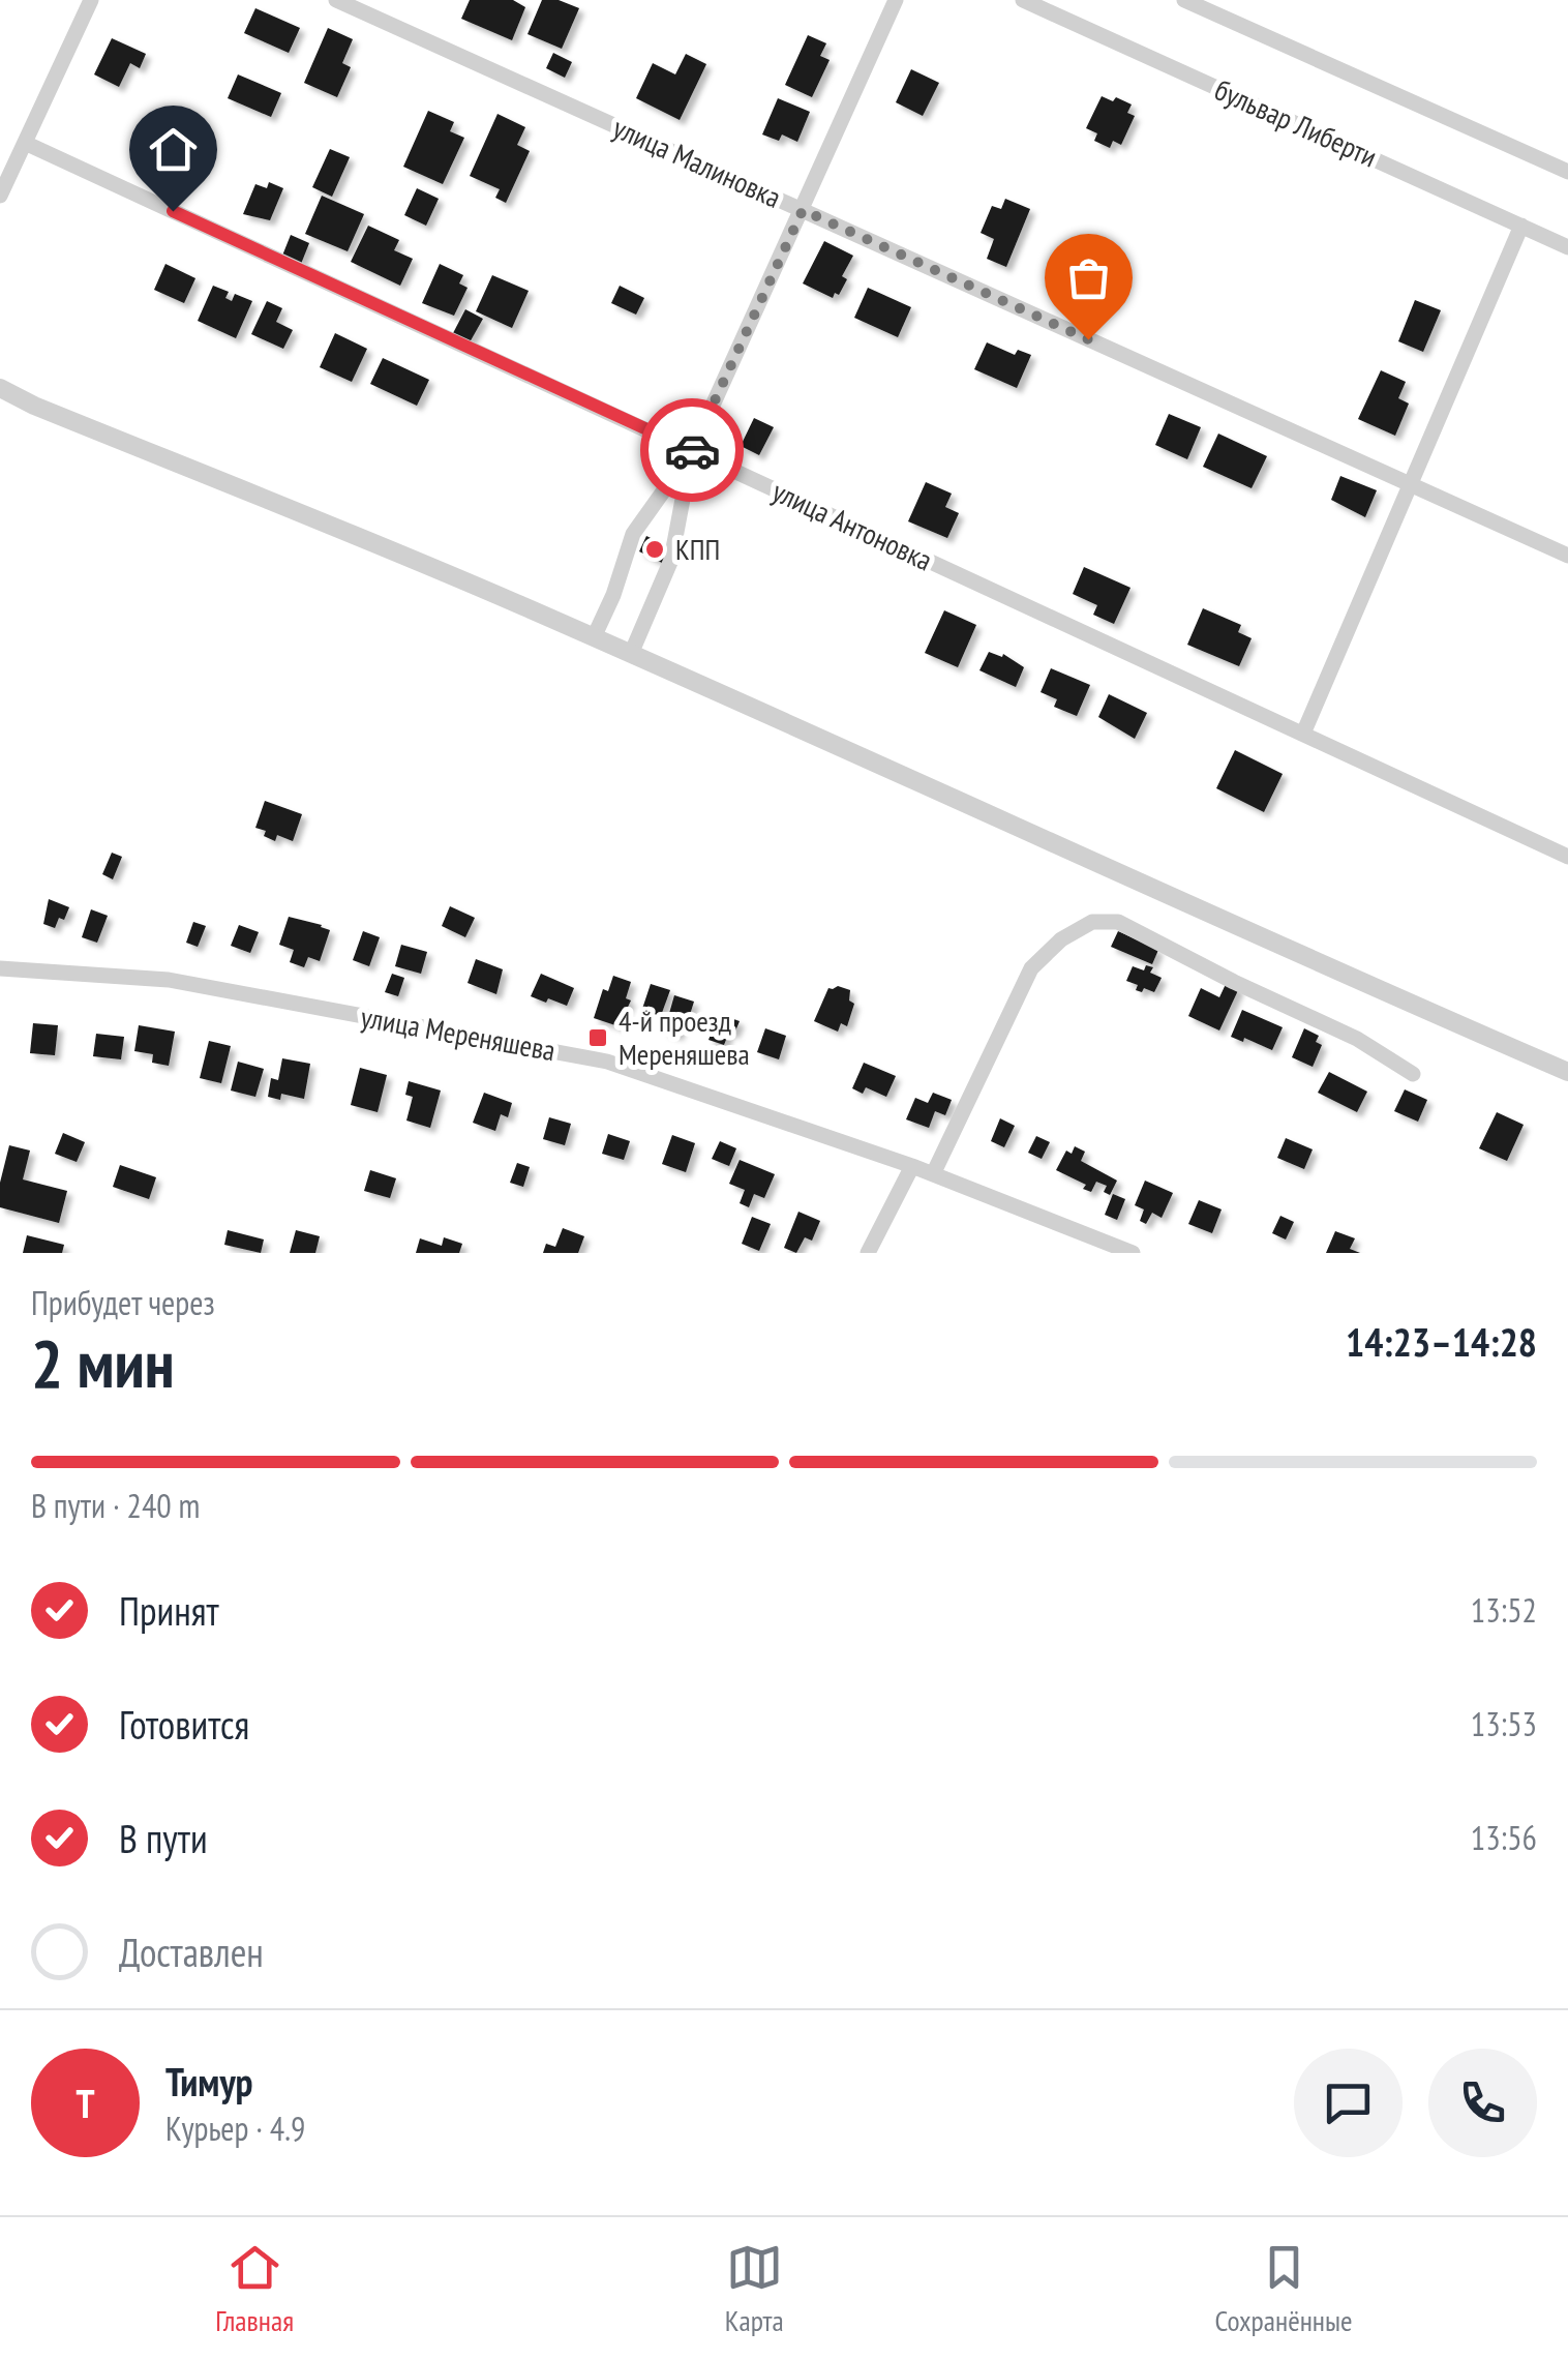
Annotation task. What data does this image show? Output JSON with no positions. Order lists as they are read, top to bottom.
{
  "streets": {
    "street": [
      "бульвар Либерти",
      "улица Малиновка",
      "улица Антоновка",
      "улица Мереняшева"
    ]
  },
  "places": {
    "other": ["КПП"],
    "transit": ["4-й проезд Мереняшева"]
  },
  "page": {
    "heading": ["2 мин", "Прибудет через", "14:23–14:28"],
    "panel": ["Тимур", "Курьер · 4.9"],
    "bar": "В пути · 240 m",
    "list": [
      ["Принят", "13:52"],
      ["Готовится", "13:53"],
      ["В пути", "13:56"],
      "Доставлен"
    ],
    "round": "Т",
    "tabs": ["Главная", "Карта", "Сохранённые"]
  }
}
